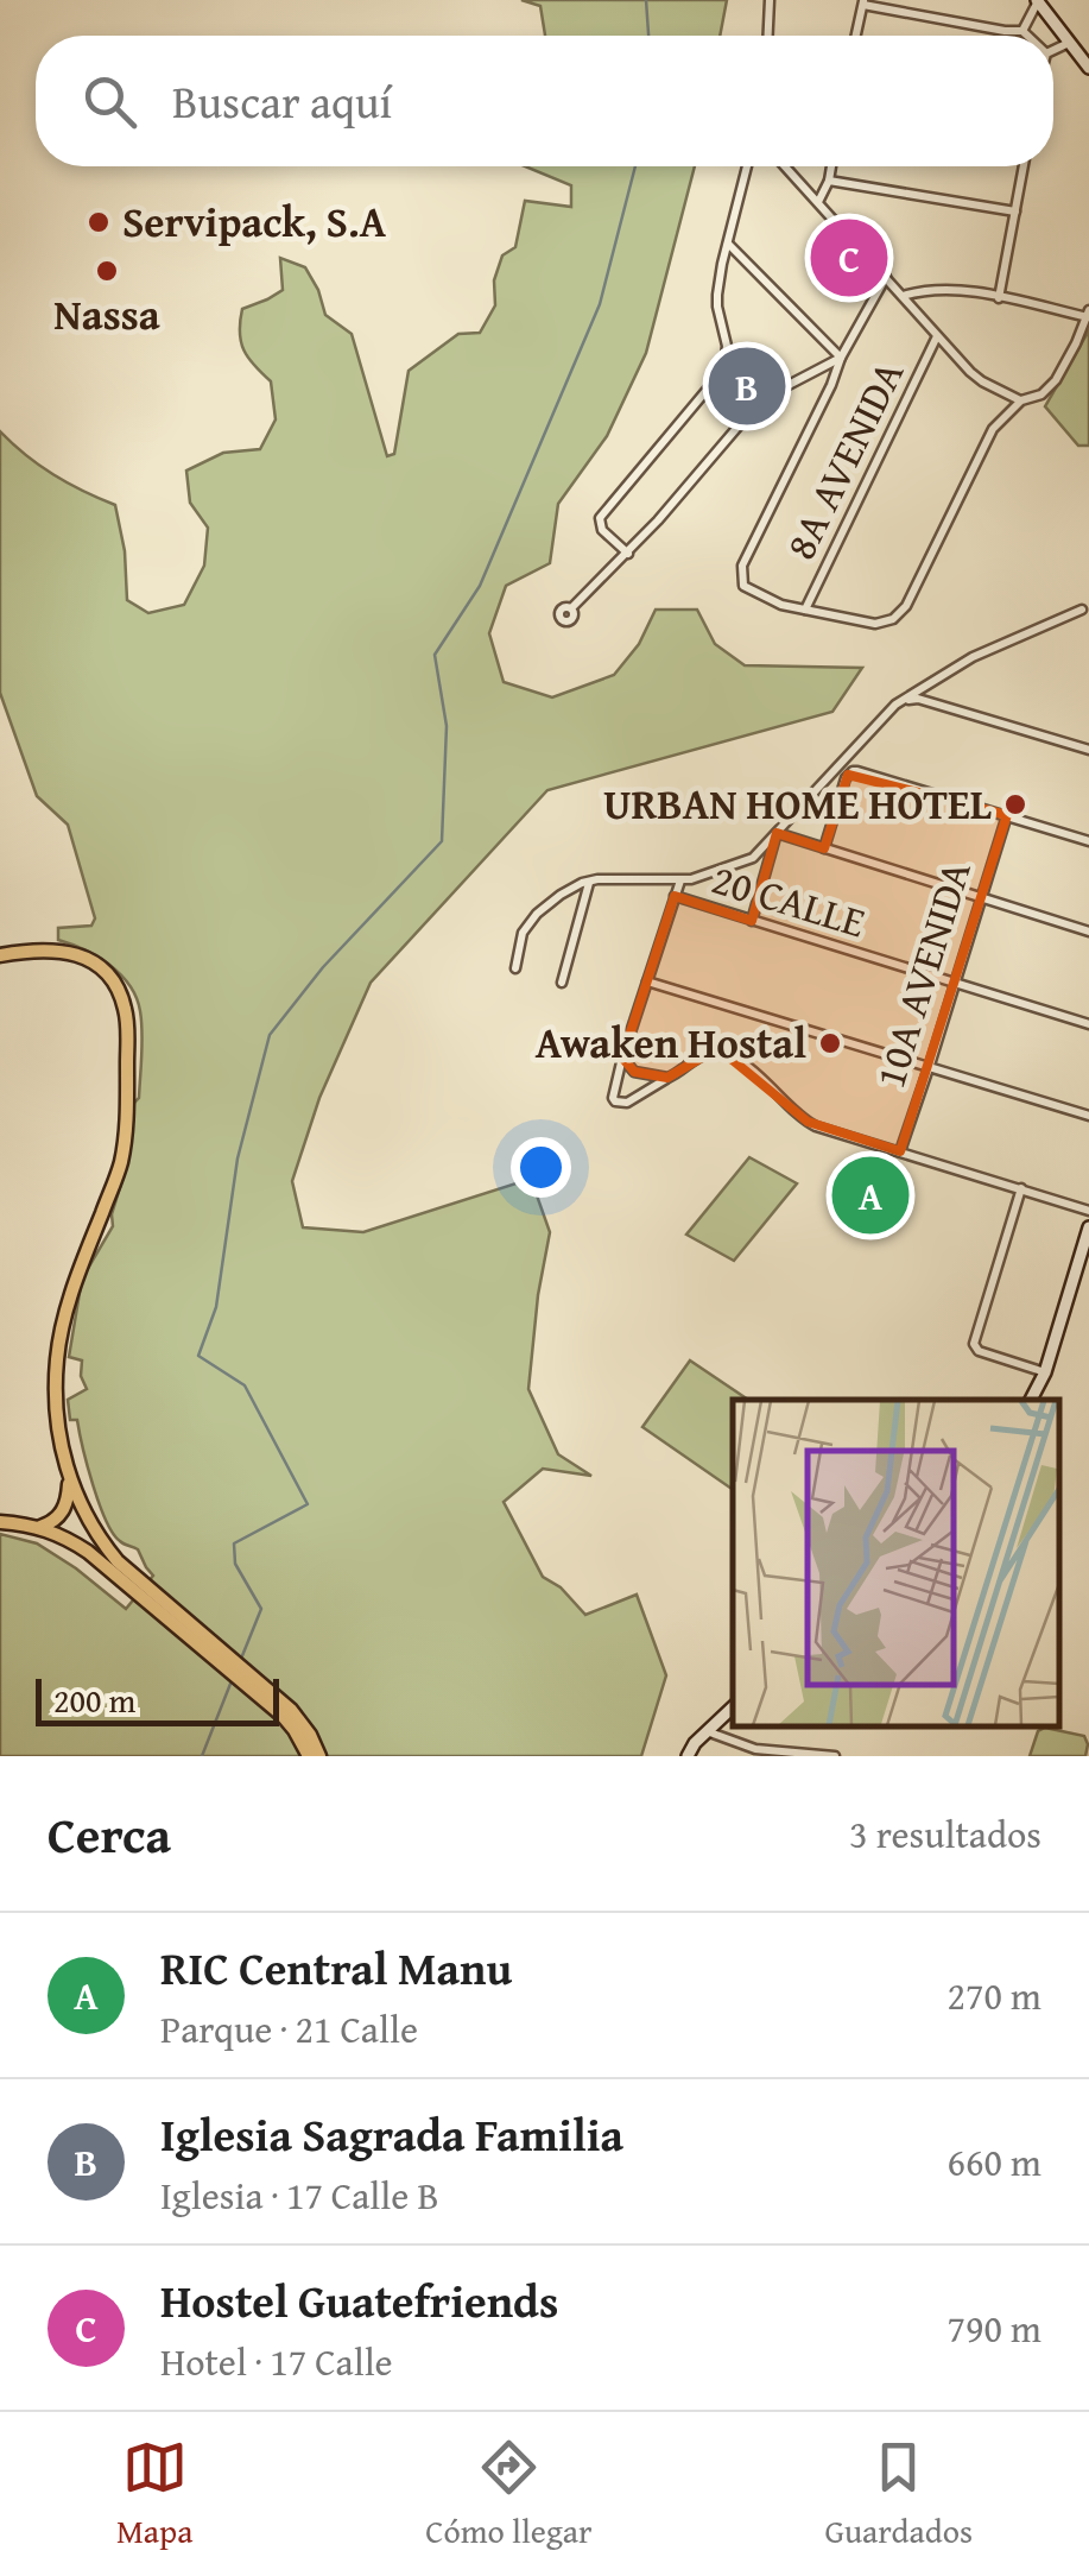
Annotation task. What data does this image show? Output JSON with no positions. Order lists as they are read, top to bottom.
{
  "streets": {
    "street": ["8A AVENIDA", "20 CALLE", "10A AVENIDA"]
  },
  "crossings": [
    ["20 CALLE", "10A AVENIDA"]
  ],
  "places": [
    "Servipack, S.A",
    "Nassa",
    "URBAN HOME HOTEL",
    "Awaken Hostal"
  ],
  "scale_bar": "200 m",
  "page": {
    "search": "Buscar aquí",
    "pins": ["C", "B", "A"],
    "scale": "200 m",
    "heading": ["Cerca", "3 resultados"],
    "list": [
      {
        "mark": "A",
        "name": "RIC Central Manu",
        "note": "Parque · 21 Calle",
        "value": "270 m"
      },
      {
        "mark": "B",
        "name": "Iglesia Sagrada Familia",
        "note": "Iglesia · 17 Calle B",
        "value": "660 m"
      },
      {
        "mark": "C",
        "name": "Hostel Guatefriends",
        "note": "Hotel · 17 Calle",
        "value": "790 m"
      }
    ],
    "nav": ["Mapa", "Cómo llegar", "Guardados"]
  }
}
